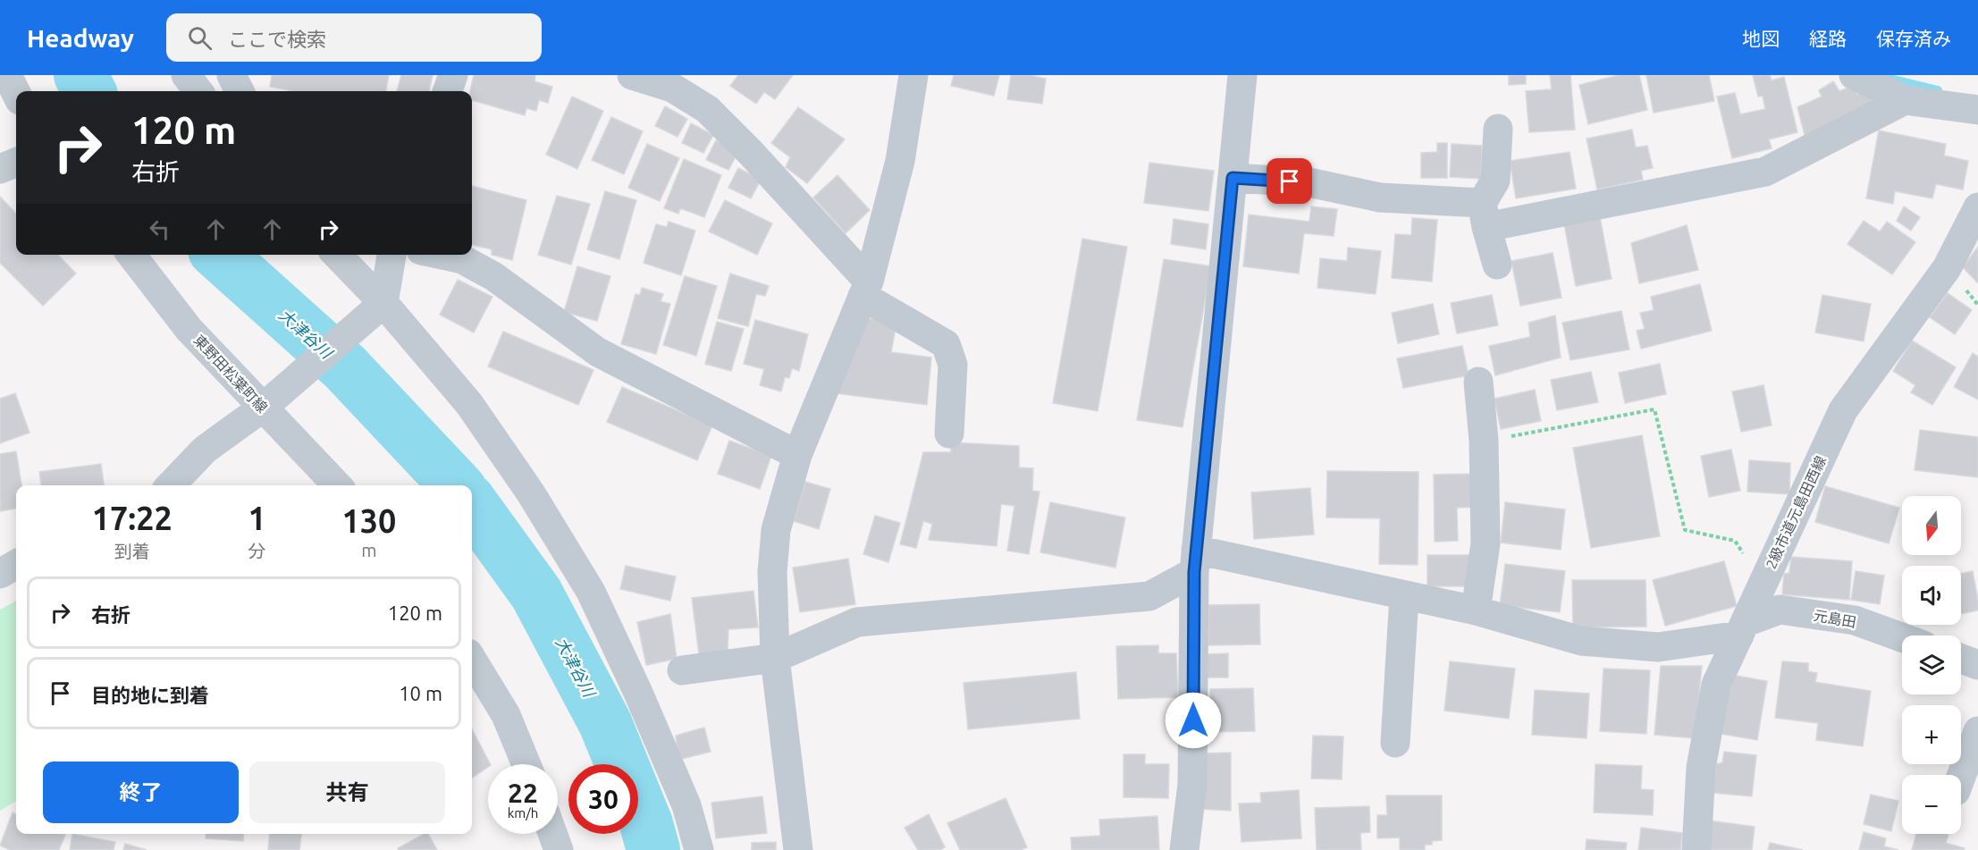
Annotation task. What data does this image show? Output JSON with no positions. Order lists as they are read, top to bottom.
{
  "streets": {
    "street": ["東野田松葉町線", "2級市道元島田西線", "元島田"]
  },
  "crossings": [
    ["2級市道元島田西線", "元島田"]
  ],
  "water": ["大津谷川"],
  "north": "bottom",
  "page": {
    "header": "Headway",
    "search": "ここで検索",
    "nav": ["地図", "経路", "保存済み"],
    "turn": ["120 m", "右折"],
    "eta": [
      "17:22",
      "到着",
      "1",
      "分",
      "130",
      "m"
    ],
    "map_buttons": ["+", "−"],
    "list": [
      {
        "name": "右折",
        "value": "120 m"
      },
      {
        "name": "目的地に到着",
        "value": "10 m"
      }
    ],
    "buttons": ["終了", "共有"],
    "speed": "22 km/h",
    "limit": "30"
  }
}
